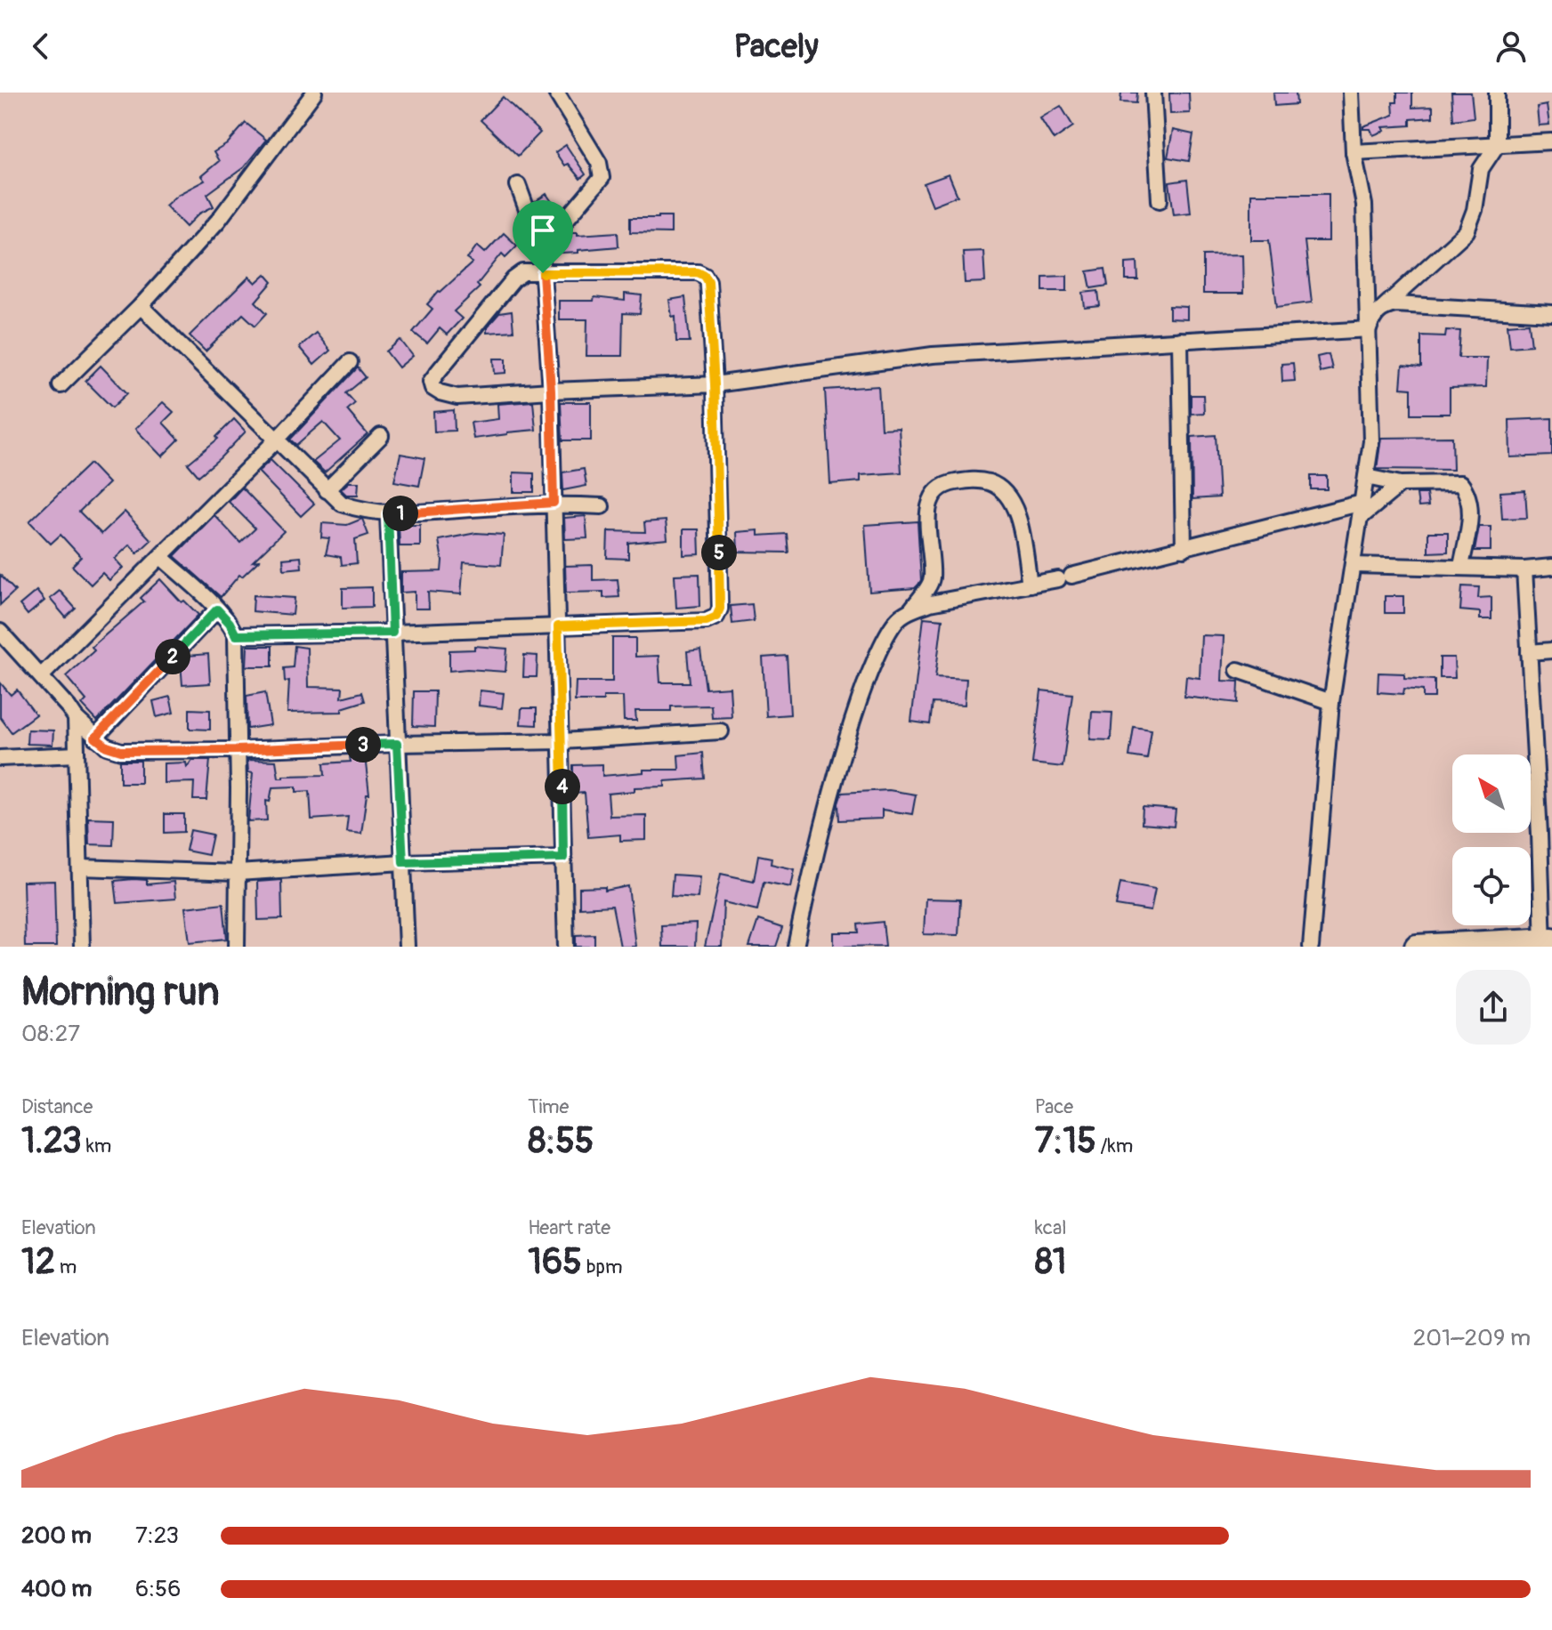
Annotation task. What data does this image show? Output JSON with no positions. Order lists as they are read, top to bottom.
{
  "north": "top left",
  "page": {
    "header": "Pacely",
    "pins": [
      "1",
      "5",
      "2",
      "3",
      "4"
    ],
    "heading": ["Morning run", "08:27"],
    "stats": [
      ["Distance", "1.23 km"],
      ["Time", "8:55"],
      ["Pace", "7:15 /km"],
      ["Elevation", "12 m"],
      ["Heart rate", "165 bpm"],
      ["kcal", "81"]
    ],
    "chart": ["Elevation", "201–209 m"],
    "list": [
      {
        "name": "200 m",
        "note": "7:23"
      },
      {
        "name": "400 m",
        "note": "6:56"
      }
    ]
  }
}
